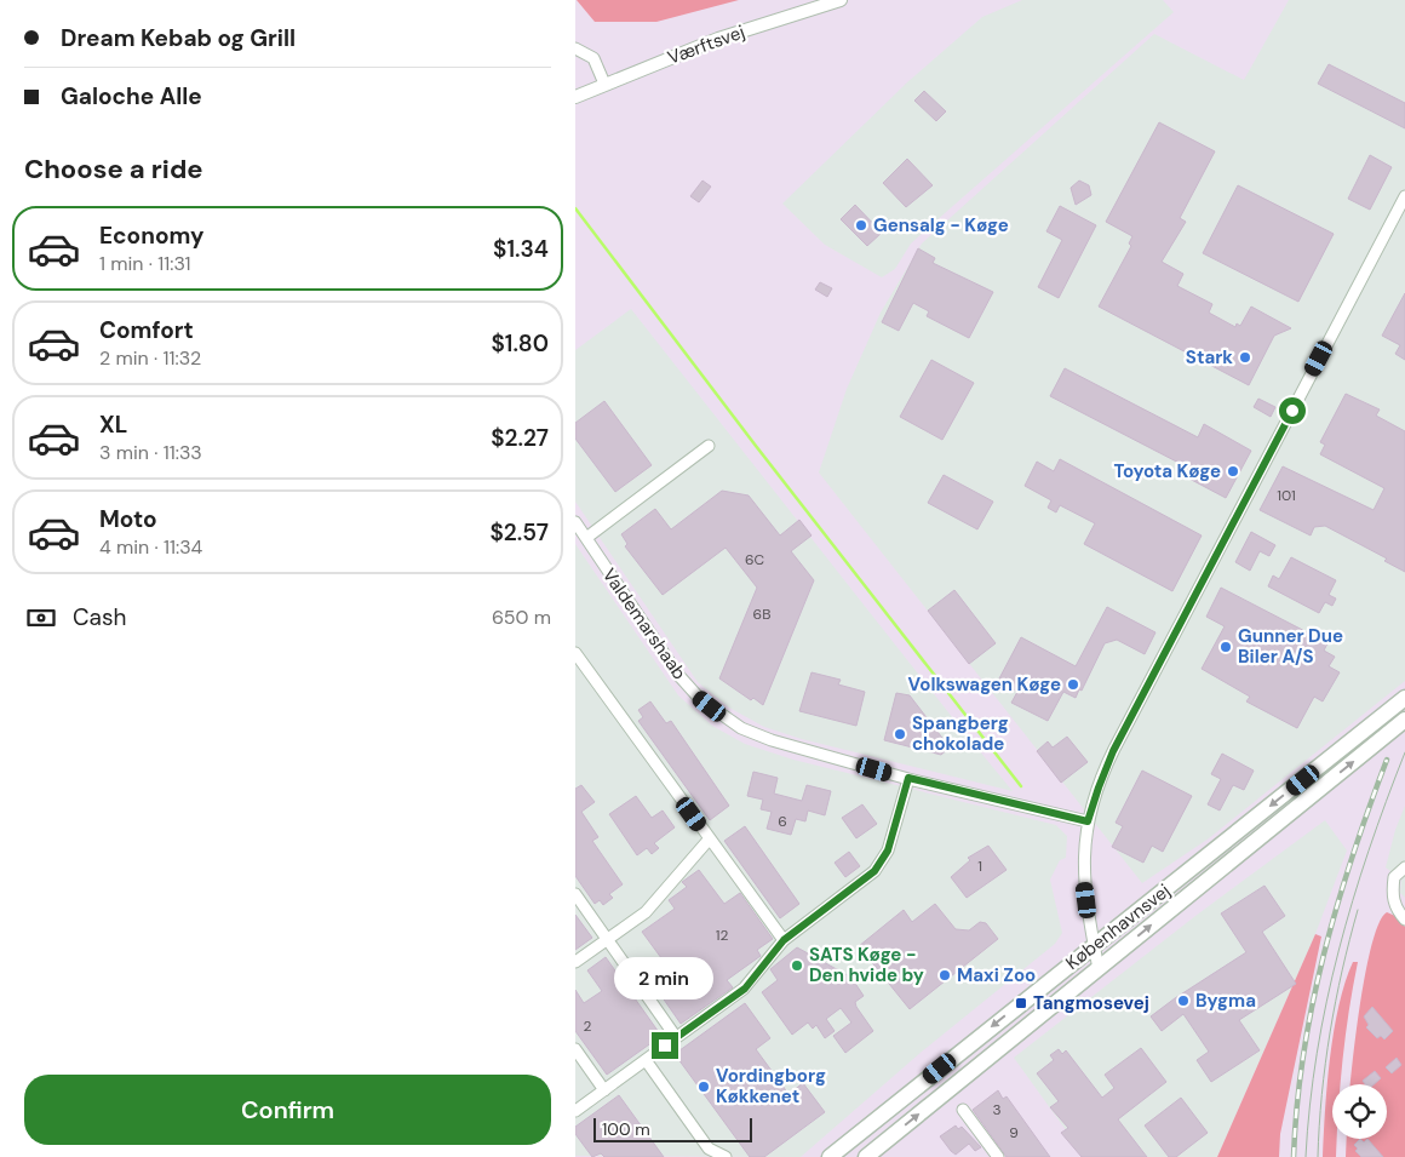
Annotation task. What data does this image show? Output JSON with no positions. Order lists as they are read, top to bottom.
{
  "streets": {
    "main road": ["Københavnsvej"],
    "street": ["Værftsvej", "Valdemarshaab"]
  },
  "places": {
    "other": [
      "Gensalg - Køge",
      "Stark",
      "Toyota Køge",
      "Gunner Due Biler A/S",
      "Volkswagen Køge",
      "Spangberg chokolade",
      "SATS Køge - Den hvide by",
      "Maxi Zoo",
      "Bygma",
      "Vordingborg Køkkenet"
    ],
    "transit": ["Tangmosevej"]
  },
  "house_numbers": [
    "101",
    "6C",
    "6B",
    "6",
    "1",
    "12",
    "2",
    "3",
    "9"
  ],
  "scale_bar": "100 m",
  "page": {
    "banner": ["Dream Kebab og Grill", "Galoche Alle"],
    "heading": "Choose a ride",
    "list": [
      {
        "name": "Economy",
        "note": "1 min · 11:31",
        "value": "$1.34"
      },
      {
        "name": "Comfort",
        "note": "2 min · 11:32",
        "value": "$1.80"
      },
      {
        "name": "XL",
        "note": "3 min · 11:33",
        "value": "$2.27"
      },
      {
        "name": "Moto",
        "note": "4 min · 11:34",
        "value": "$2.57"
      }
    ],
    "pay": ["Cash", "650 m"],
    "bubble": "2 min",
    "buttons": "Confirm",
    "scale": "100 m"
  }
}
